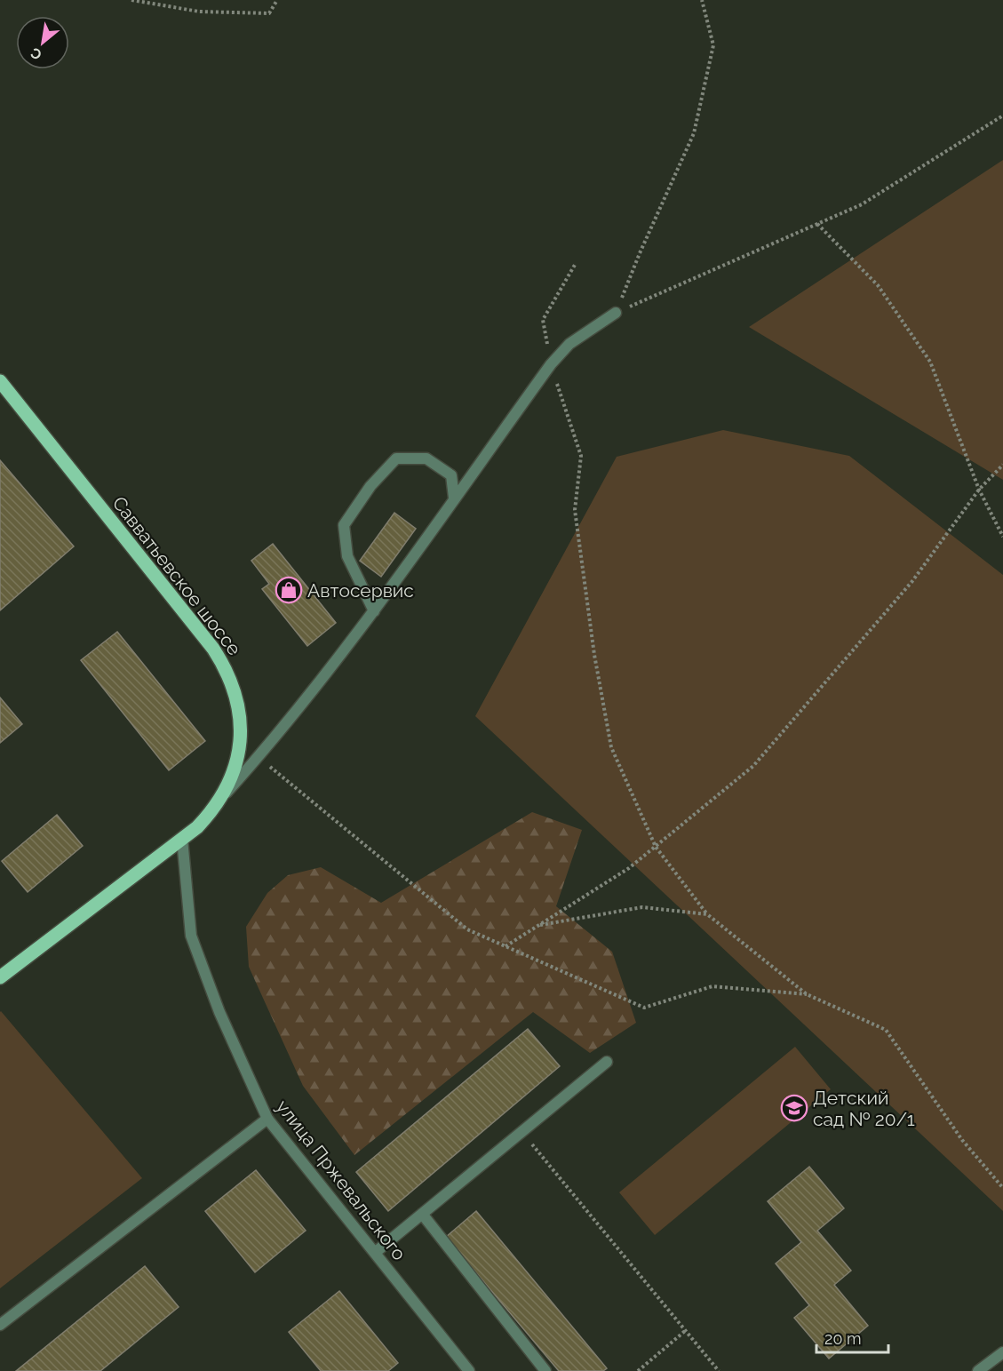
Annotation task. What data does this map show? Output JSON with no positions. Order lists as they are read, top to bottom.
{
  "streets": {
    "main road": ["Савватьевское шоссе"],
    "street": ["улица Пржевальского"]
  },
  "crossings": [
    ["Савватьевское шоссе", "улица Пржевальского"]
  ],
  "places": {
    "shop": ["Автосервис"],
    "school or university": ["Детский сад № 20/1"]
  },
  "scale_bar": "20 m",
  "north": "bottom left"
}
